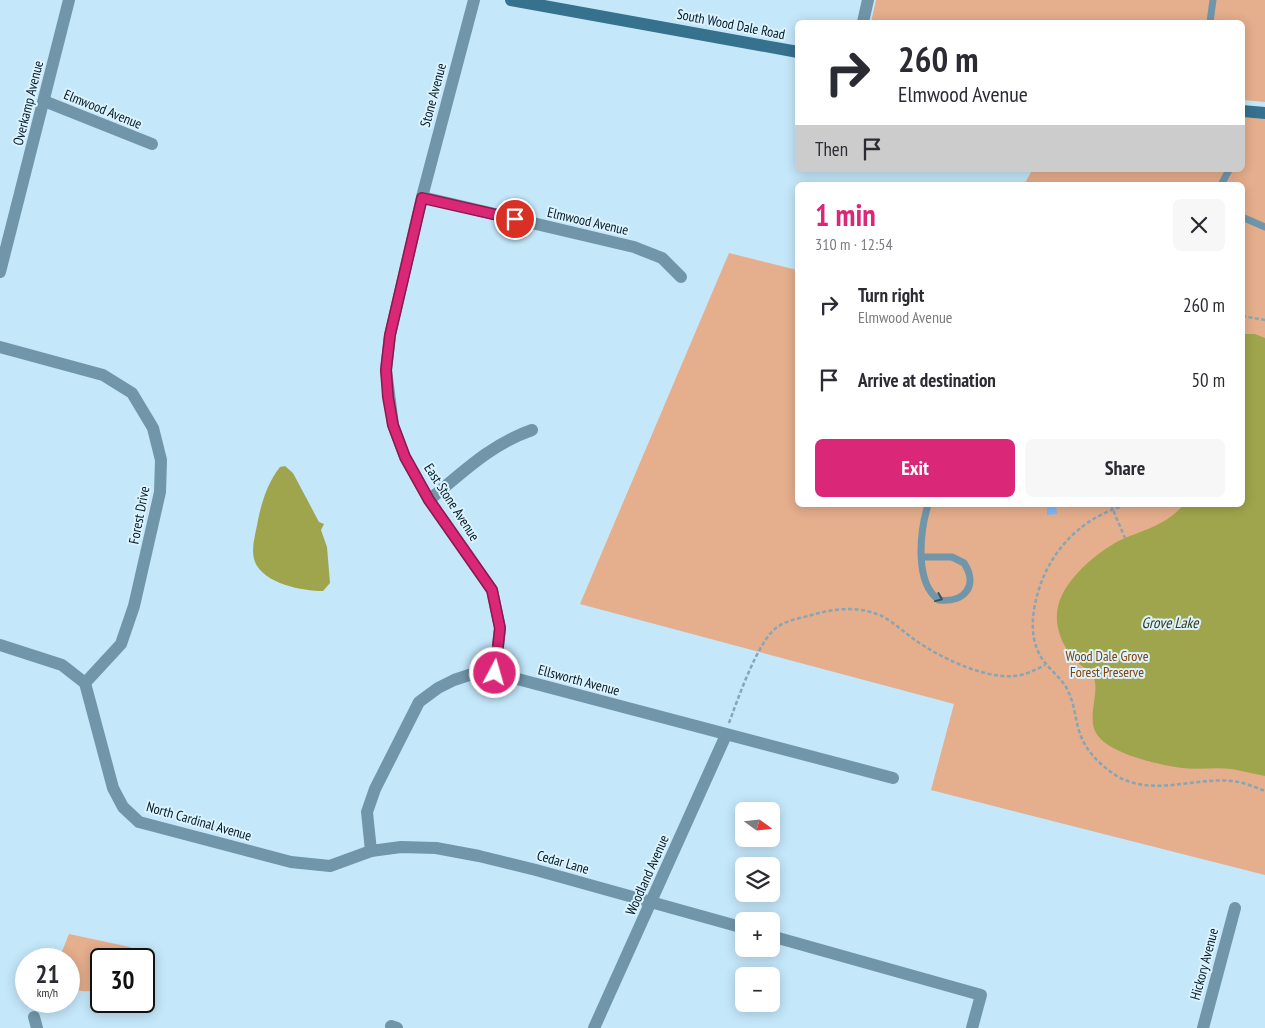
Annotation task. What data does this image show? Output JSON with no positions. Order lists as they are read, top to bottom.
{
  "streets": {
    "main road": ["South Wood Dale Road"],
    "street": [
      "Stone Avenue",
      "Overkamp Avenue",
      "Elmwood Avenue",
      "East Stone Avenue",
      "Forest Drive",
      "Ellsworth Avenue",
      "North Cardinal Avenue",
      "Cedar Lane",
      "Woodland Avenue",
      "Hickory Avenue"
    ]
  },
  "crossings": [
    ["Stone Avenue", "Elmwood Avenue"],
    ["Stone Avenue", "East Stone Avenue"],
    ["Overkamp Avenue", "Elmwood Avenue"],
    ["Elmwood Avenue", "East Stone Avenue"],
    ["East Stone Avenue", "Ellsworth Avenue"],
    ["Forest Drive", "North Cardinal Avenue"],
    ["Ellsworth Avenue", "North Cardinal Avenue"],
    ["Ellsworth Avenue", "Cedar Lane"],
    ["Ellsworth Avenue", "Woodland Avenue"],
    ["North Cardinal Avenue", "Cedar Lane"],
    ["Cedar Lane", "Woodland Avenue"]
  ],
  "water": ["Grove Lake"],
  "parks": ["Wood Dale Grove Forest Preserve"],
  "north": "right",
  "page": {
    "turn": ["260 m", "Elmwood Avenue"],
    "then": "Then",
    "heading": ["1 min", "310 m · 12:54"],
    "list": [
      {
        "name": "Turn right",
        "note": "Elmwood Avenue",
        "value": "260 m"
      },
      {
        "name": "Arrive at destination",
        "value": "50 m"
      }
    ],
    "buttons": ["Exit", "Share"],
    "map_buttons": ["+", "−"],
    "speed": "21 km/h",
    "limit": "30"
  }
}
